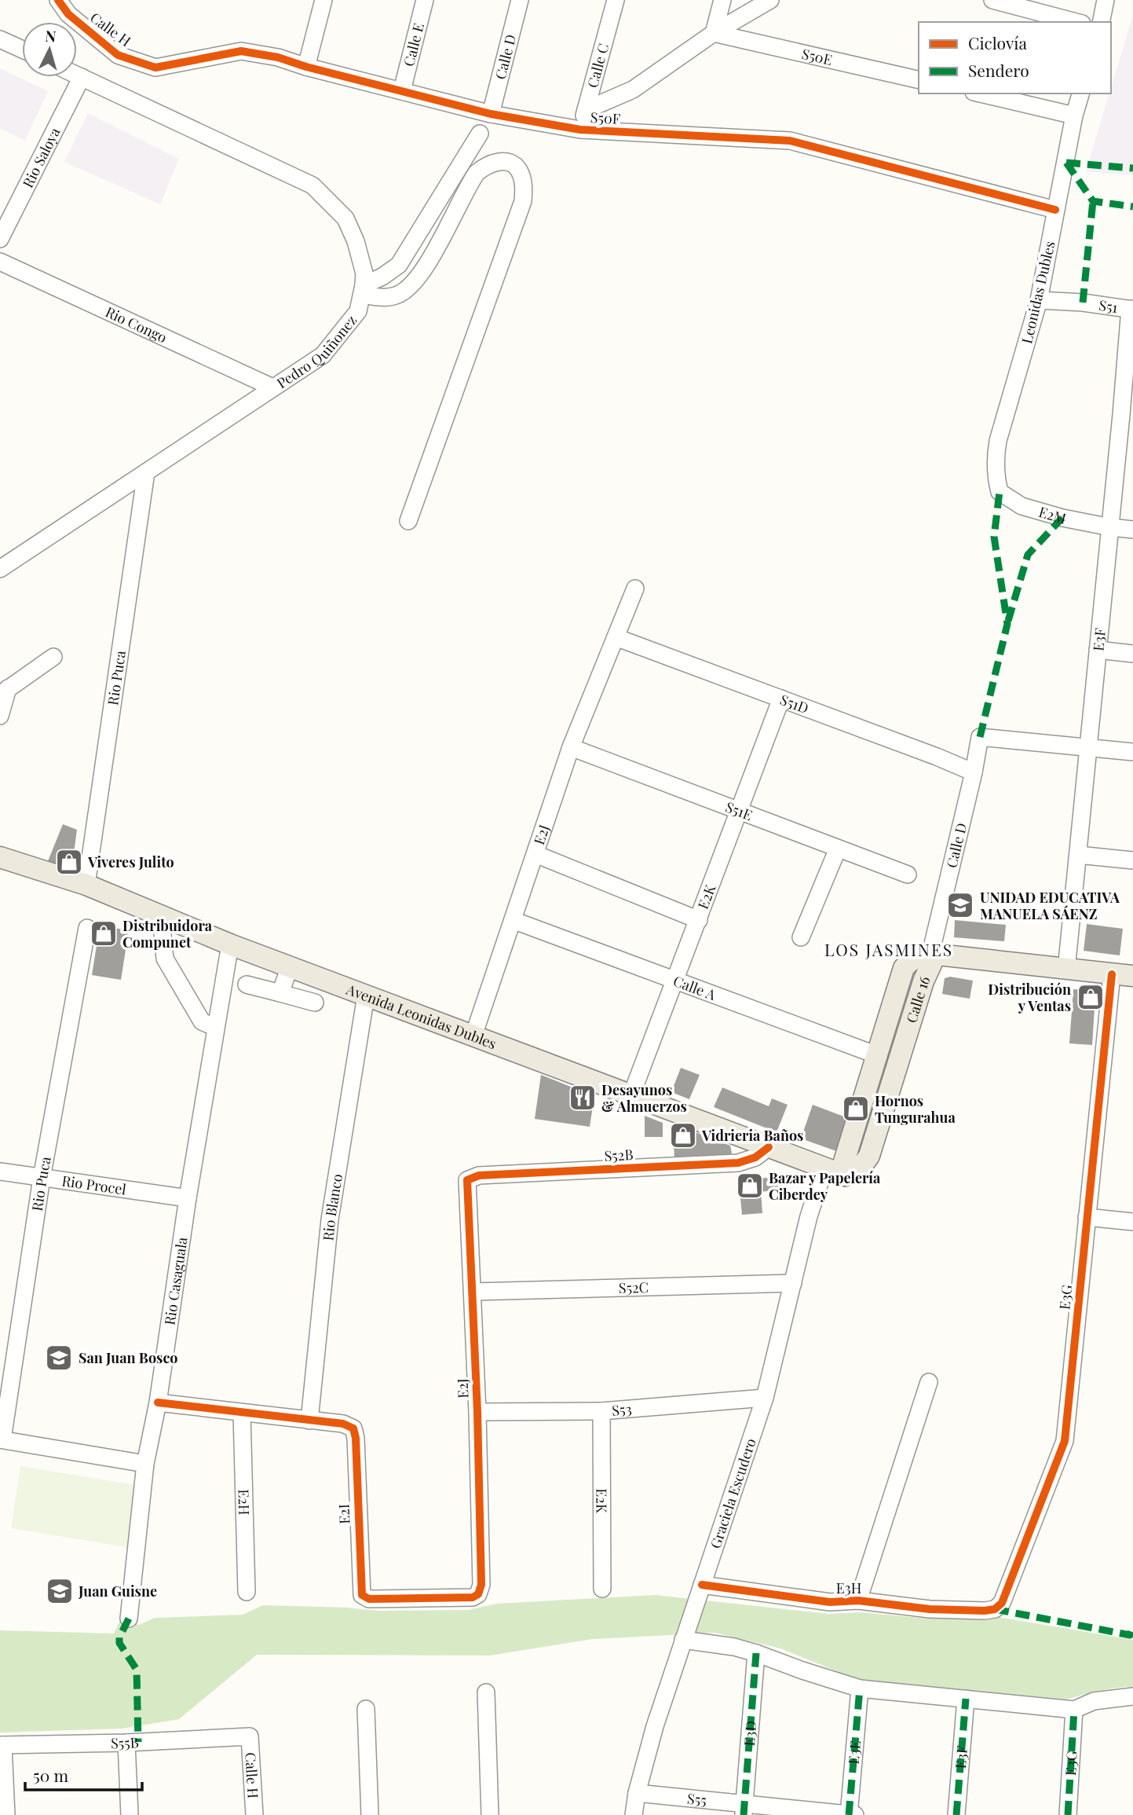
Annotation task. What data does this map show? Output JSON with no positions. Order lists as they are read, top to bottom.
{
  "streets": {
    "main road": ["Calle 16", "Avenida Leonidas Dubles"],
    "street": [
      "Calle H",
      "Calle E",
      "Calle D",
      "S50E",
      "Calle C",
      "S50F",
      "Rio Saloya",
      "Leonidas Dubles",
      "S51",
      "Rio Congo",
      "Pedro Quiñonez",
      "E2M",
      "E3F",
      "Rio Puca",
      "S51D",
      "S51E",
      "E2J",
      "E2K",
      "Calle A",
      "S52B",
      "Rio Procel",
      "Rio Blanco",
      "Rio Casaguala",
      "S52C",
      "E3G",
      "S53",
      "Graciela Escudero",
      "E2H",
      "E2I",
      "E3H",
      "E3D",
      "S55B",
      "E3E",
      "S55"
    ]
  },
  "crossings": [
    ["Calle H", "S50F"],
    ["Calle H", "S55B"],
    ["Calle E", "S50F"],
    ["Calle D", "S50F"],
    ["Calle D", "E3F"],
    ["Calle D", "S51D"],
    ["Calle D", "Calle 16"],
    ["Calle C", "S50F"],
    ["S50F", "Leonidas Dubles"],
    ["Rio Saloya", "Pedro Quiñonez"],
    ["Leonidas Dubles", "S51"],
    ["Leonidas Dubles", "E2M"],
    ["S51", "E3F"],
    ["Rio Congo", "Pedro Quiñonez"],
    ["Pedro Quiñonez", "Rio Puca"],
    ["E2M", "E3F"],
    ["Rio Puca", "Avenida Leonidas Dubles"],
    ["Rio Puca", "Rio Procel"],
    ["S51D", "E2J"],
    ["S51D", "E2K"],
    ["S51E", "E2J"],
    ["S51E", "E2K"],
    ["E2J", "Calle A"],
    ["E2J", "Avenida Leonidas Dubles"],
    ["E2J", "S52B"],
    ["E2J", "S52C"],
    ["E2J", "S53"],
    ["E2J", "E2I"],
    ["E2K", "Calle A"],
    ["E2K", "Avenida Leonidas Dubles"],
    ["E2K", "S53"],
    ["Calle A", "Calle 16"],
    ["Calle 16", "Avenida Leonidas Dubles"],
    ["Avenida Leonidas Dubles", "S52B"],
    ["Avenida Leonidas Dubles", "Rio Blanco"],
    ["Avenida Leonidas Dubles", "Rio Casaguala"],
    ["Avenida Leonidas Dubles", "Graciela Escudero"],
    ["Rio Procel", "Rio Casaguala"],
    ["Rio Blanco", "E2I"],
    ["S52C", "Graciela Escudero"],
    ["E3G", "E3H"],
    ["S53", "Graciela Escudero"],
    ["Graciela Escudero", "E3H"],
    ["Graciela Escudero", "S55"],
    ["E3D", "S55"],
    ["E3E", "S55"]
  ],
  "districts": ["LOS JASMINES"],
  "places": {
    "shop": [
      "Viveres Julito",
      "Distribuidora Compunet",
      "Distribución y Ventas",
      "Hornos Tungurahua",
      "Vidrieria Baños",
      "Bazar y Papelería Ciberdey"
    ],
    "school or university": ["UNIDAD EDUCATIVA MANUELA SÁENZ", "San Juan Bosco", "Juan Guisne"],
    "restaurant": ["Desayunos & Almuerzos"]
  },
  "legend": ["Ciclovía", "Sendero"],
  "scale_bar": "50 m",
  "north": "top"
}
